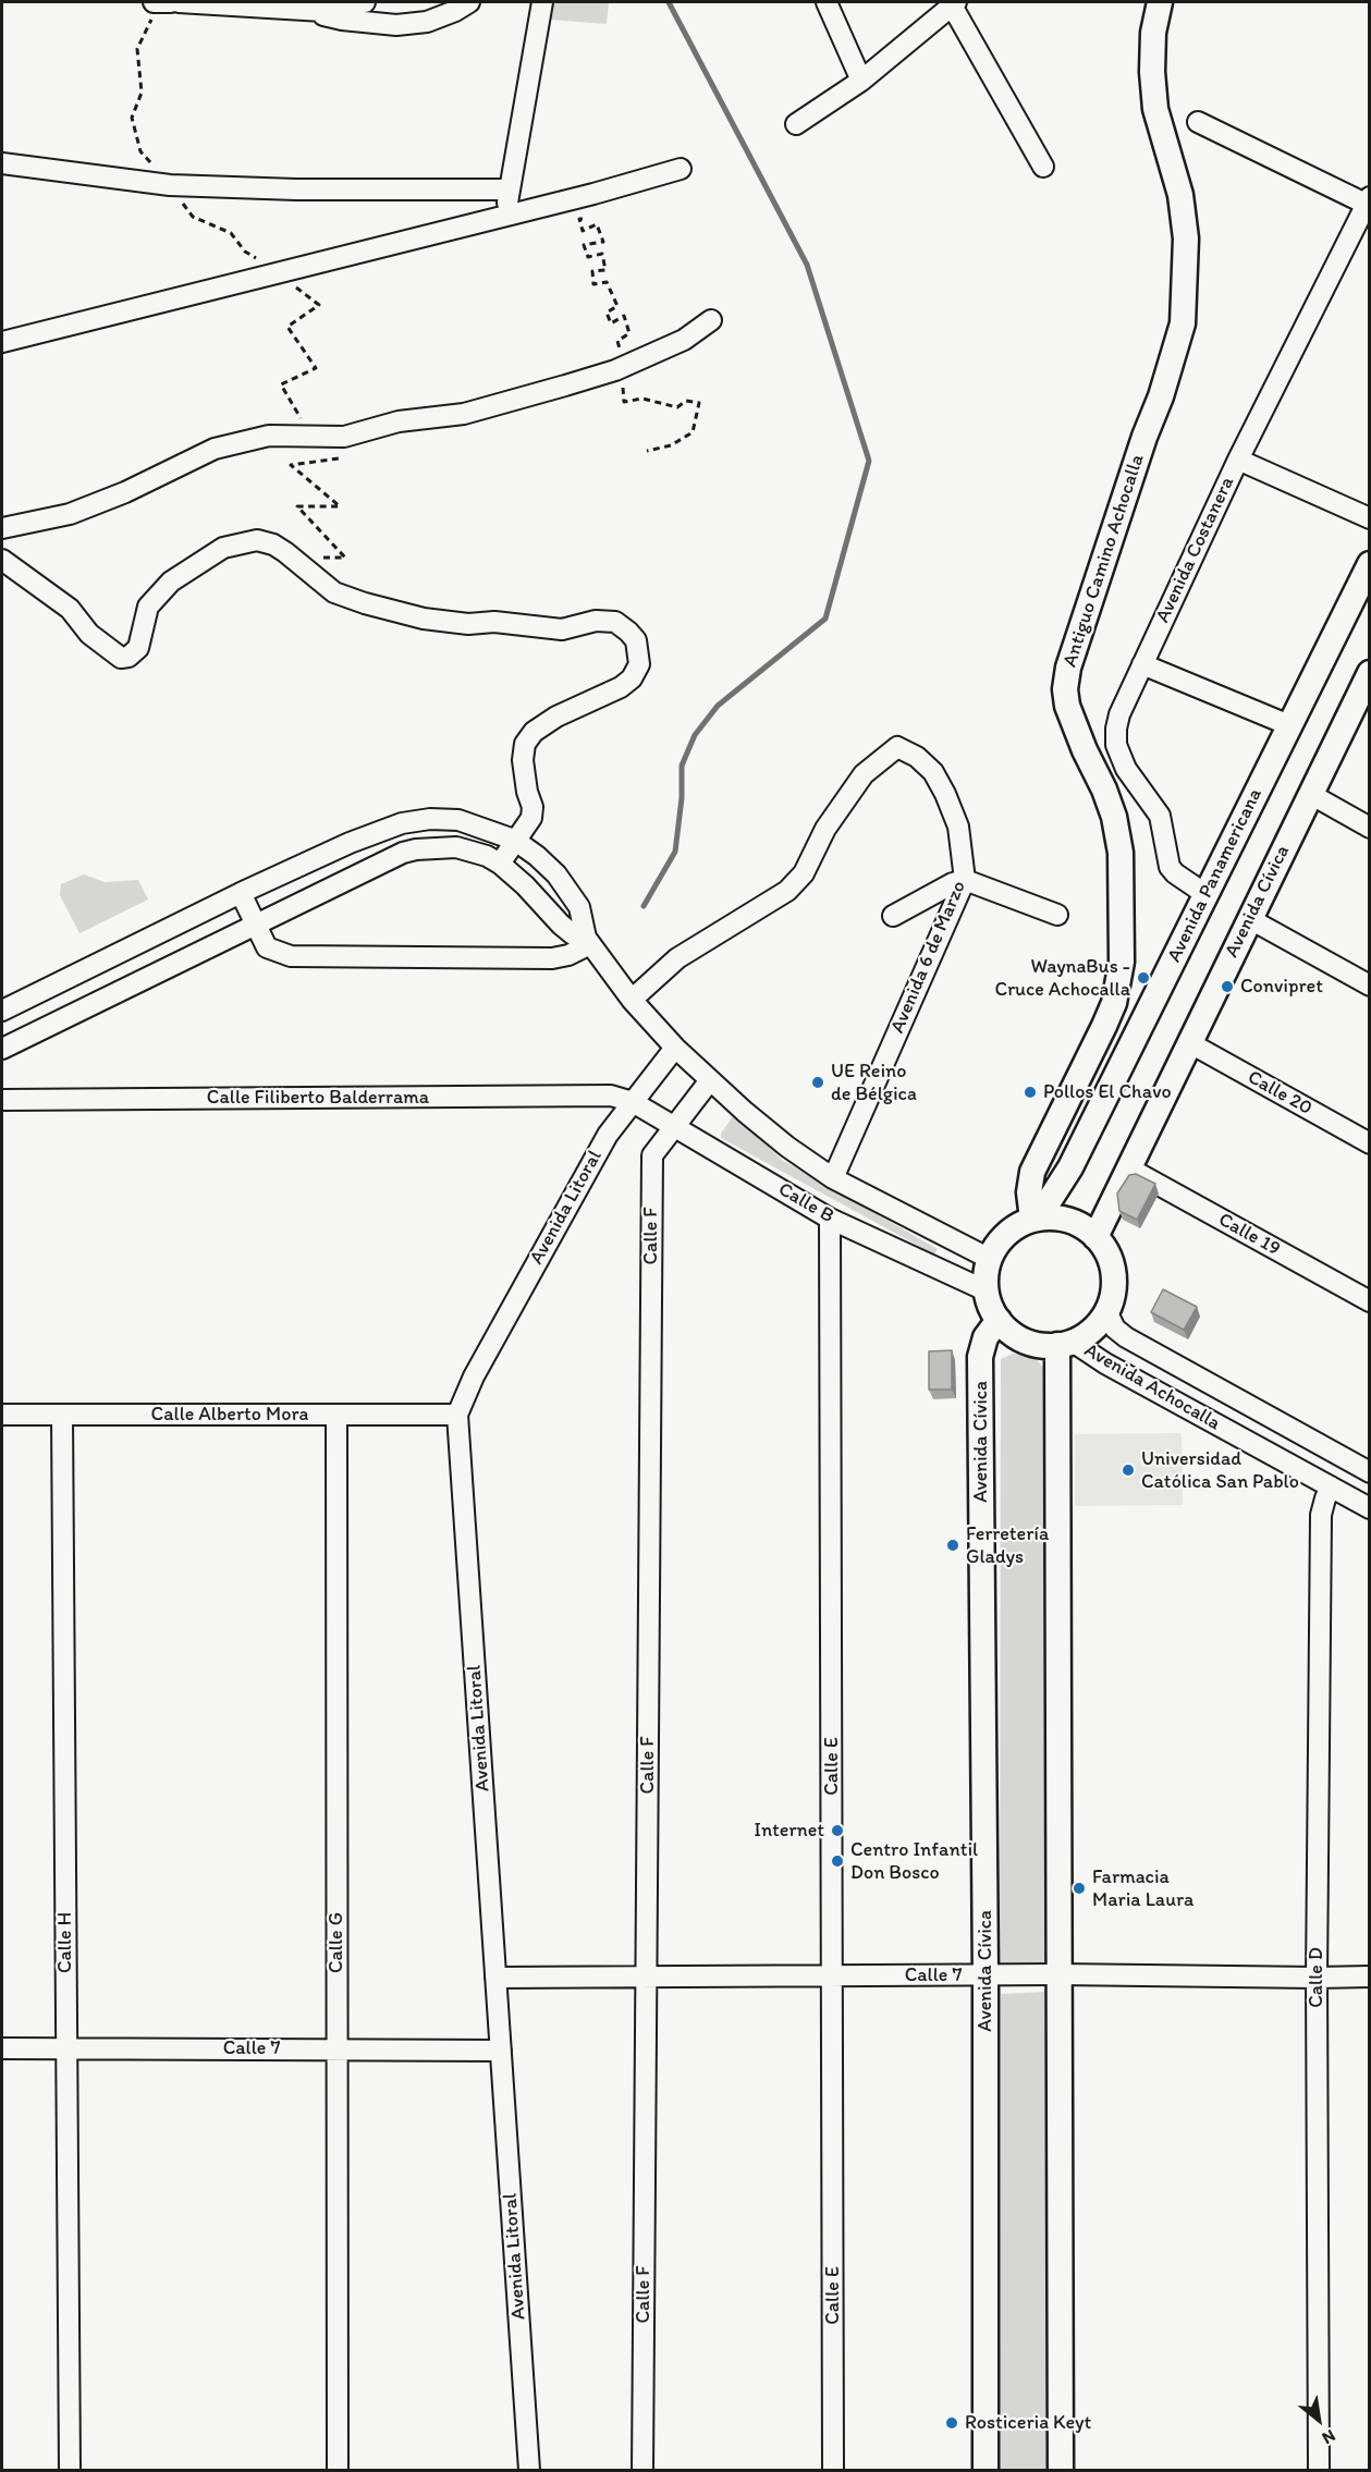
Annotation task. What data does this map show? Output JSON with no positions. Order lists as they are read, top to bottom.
{
  "streets": {
    "main road": ["Antiguo Camino Achocalla", "Avenida Panamericana", "Avenida Cívica"],
    "street": [
      "Avenida Costanera",
      "Avenida 6 de Marzo",
      "Calle 20",
      "Calle Filiberto Balderrama",
      "Calle B",
      "Avenida Litoral",
      "Calle 19",
      "Calle F",
      "Avenida Achocalla",
      "Calle Alberto Mora",
      "Calle E",
      "Calle H",
      "Calle G",
      "Calle 7",
      "Calle D"
    ]
  },
  "crossings": [
    ["Avenida Costanera", "Avenida Panamericana"],
    ["Antiguo Camino Achocalla", "Avenida Panamericana"],
    ["Antiguo Camino Achocalla", "Avenida Cívica"],
    ["Antiguo Camino Achocalla", "Calle B"],
    ["Antiguo Camino Achocalla", "Avenida Achocalla"],
    ["Avenida Panamericana", "Avenida Cívica"],
    ["Avenida Panamericana", "Calle B"],
    ["Avenida Panamericana", "Avenida Achocalla"],
    ["Avenida Cívica", "Calle 20"],
    ["Avenida Cívica", "Calle B"],
    ["Avenida Cívica", "Calle 19"],
    ["Avenida Cívica", "Avenida Achocalla"],
    ["Avenida Cívica", "Calle 7"],
    ["Avenida 6 de Marzo", "Calle B"],
    ["Calle Filiberto Balderrama", "Calle B"],
    ["Calle Filiberto Balderrama", "Avenida Litoral"],
    ["Calle B", "Avenida Litoral"],
    ["Calle B", "Calle F"],
    ["Calle B", "Avenida Achocalla"],
    ["Calle B", "Calle E"],
    ["Avenida Litoral", "Calle Alberto Mora"],
    ["Avenida Litoral", "Calle 7"],
    ["Calle F", "Calle 7"],
    ["Avenida Achocalla", "Calle D"],
    ["Calle Alberto Mora", "Calle H"],
    ["Calle Alberto Mora", "Calle G"],
    ["Calle E", "Calle 7"],
    ["Calle H", "Calle 7"],
    ["Calle G", "Calle 7"],
    ["Calle 7", "Calle D"]
  ],
  "places": [
    "WaynaBus - Cruce Achocalla",
    "Convipret",
    "UE Reino de Bélgica",
    "Pollos El Chavo",
    "Universidad Católica San Pablo",
    "Ferretería Gladys",
    "Internet",
    "Centro Infantil Don Bosco",
    "Farmacia Maria Laura",
    "Rosticeria Keyt"
  ],
  "north": "bottom right"
}
